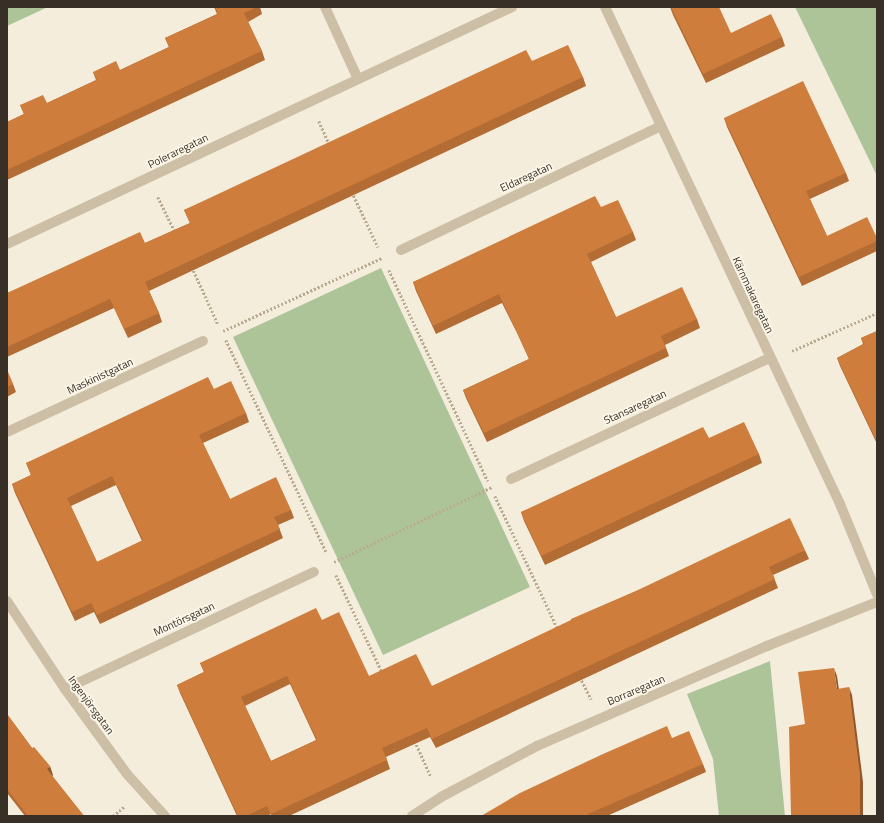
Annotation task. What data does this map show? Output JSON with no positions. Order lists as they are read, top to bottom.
{
  "streets": {
    "street": [
      "Poleraregatan",
      "Eldaregatan",
      "Kärnmakaregatan",
      "Maskinistgatan",
      "Stansaregatan",
      "Montörsgatan",
      "Borraregatan",
      "Ingenjörsgatan"
    ]
  },
  "crossings": [
    ["Eldaregatan", "Kärnmakaregatan"],
    ["Kärnmakaregatan", "Stansaregatan"],
    ["Montörsgatan", "Ingenjörsgatan"]
  ]
}
